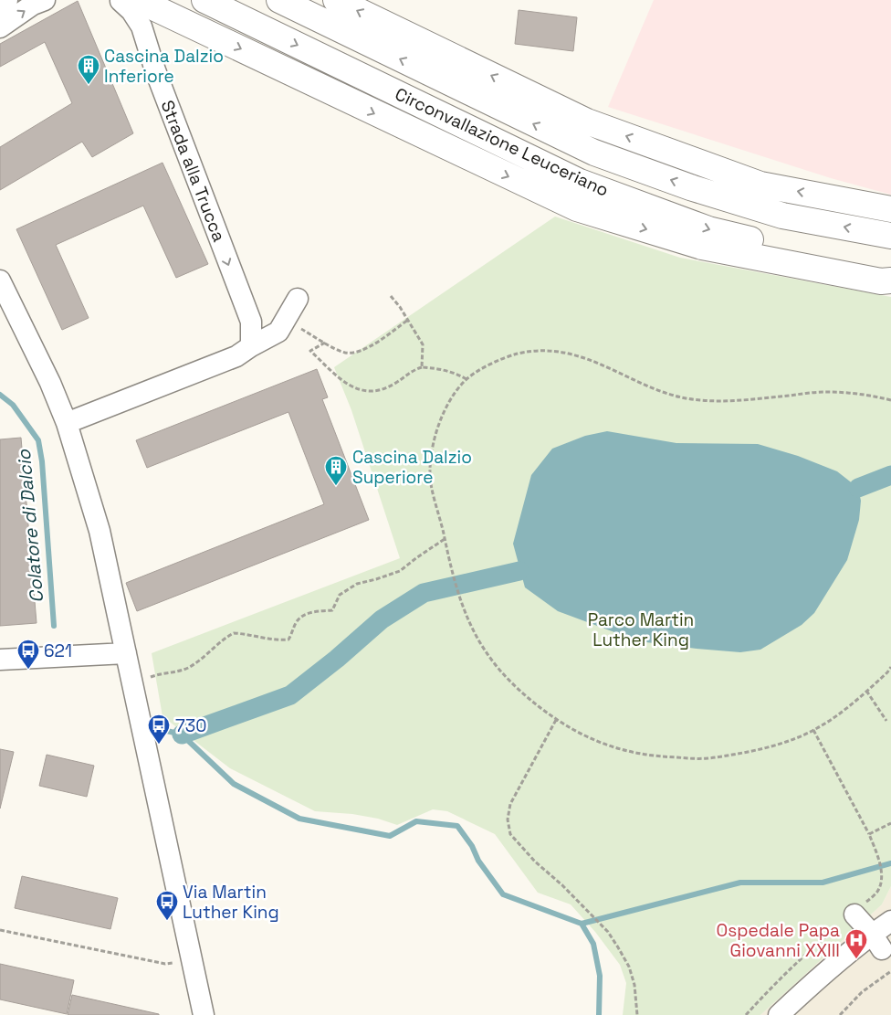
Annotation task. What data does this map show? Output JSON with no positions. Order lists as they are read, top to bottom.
{
  "streets": {
    "highway": ["Circonvallazione Leuceriano"],
    "street": ["Strada alla Trucca"]
  },
  "one_way": ["Strada alla Trucca"],
  "water": ["Colatore di Dalcio"],
  "parks": ["Parco Martin Luther King"],
  "places": {
    "building": ["Cascina Dalzio Inferiore", "Cascina Dalzio Superiore"],
    "bus stop": ["621", "730", "Via Martin Luther King"],
    "hospital": ["Ospedale Papa Giovanni XXIII"]
  }
}
